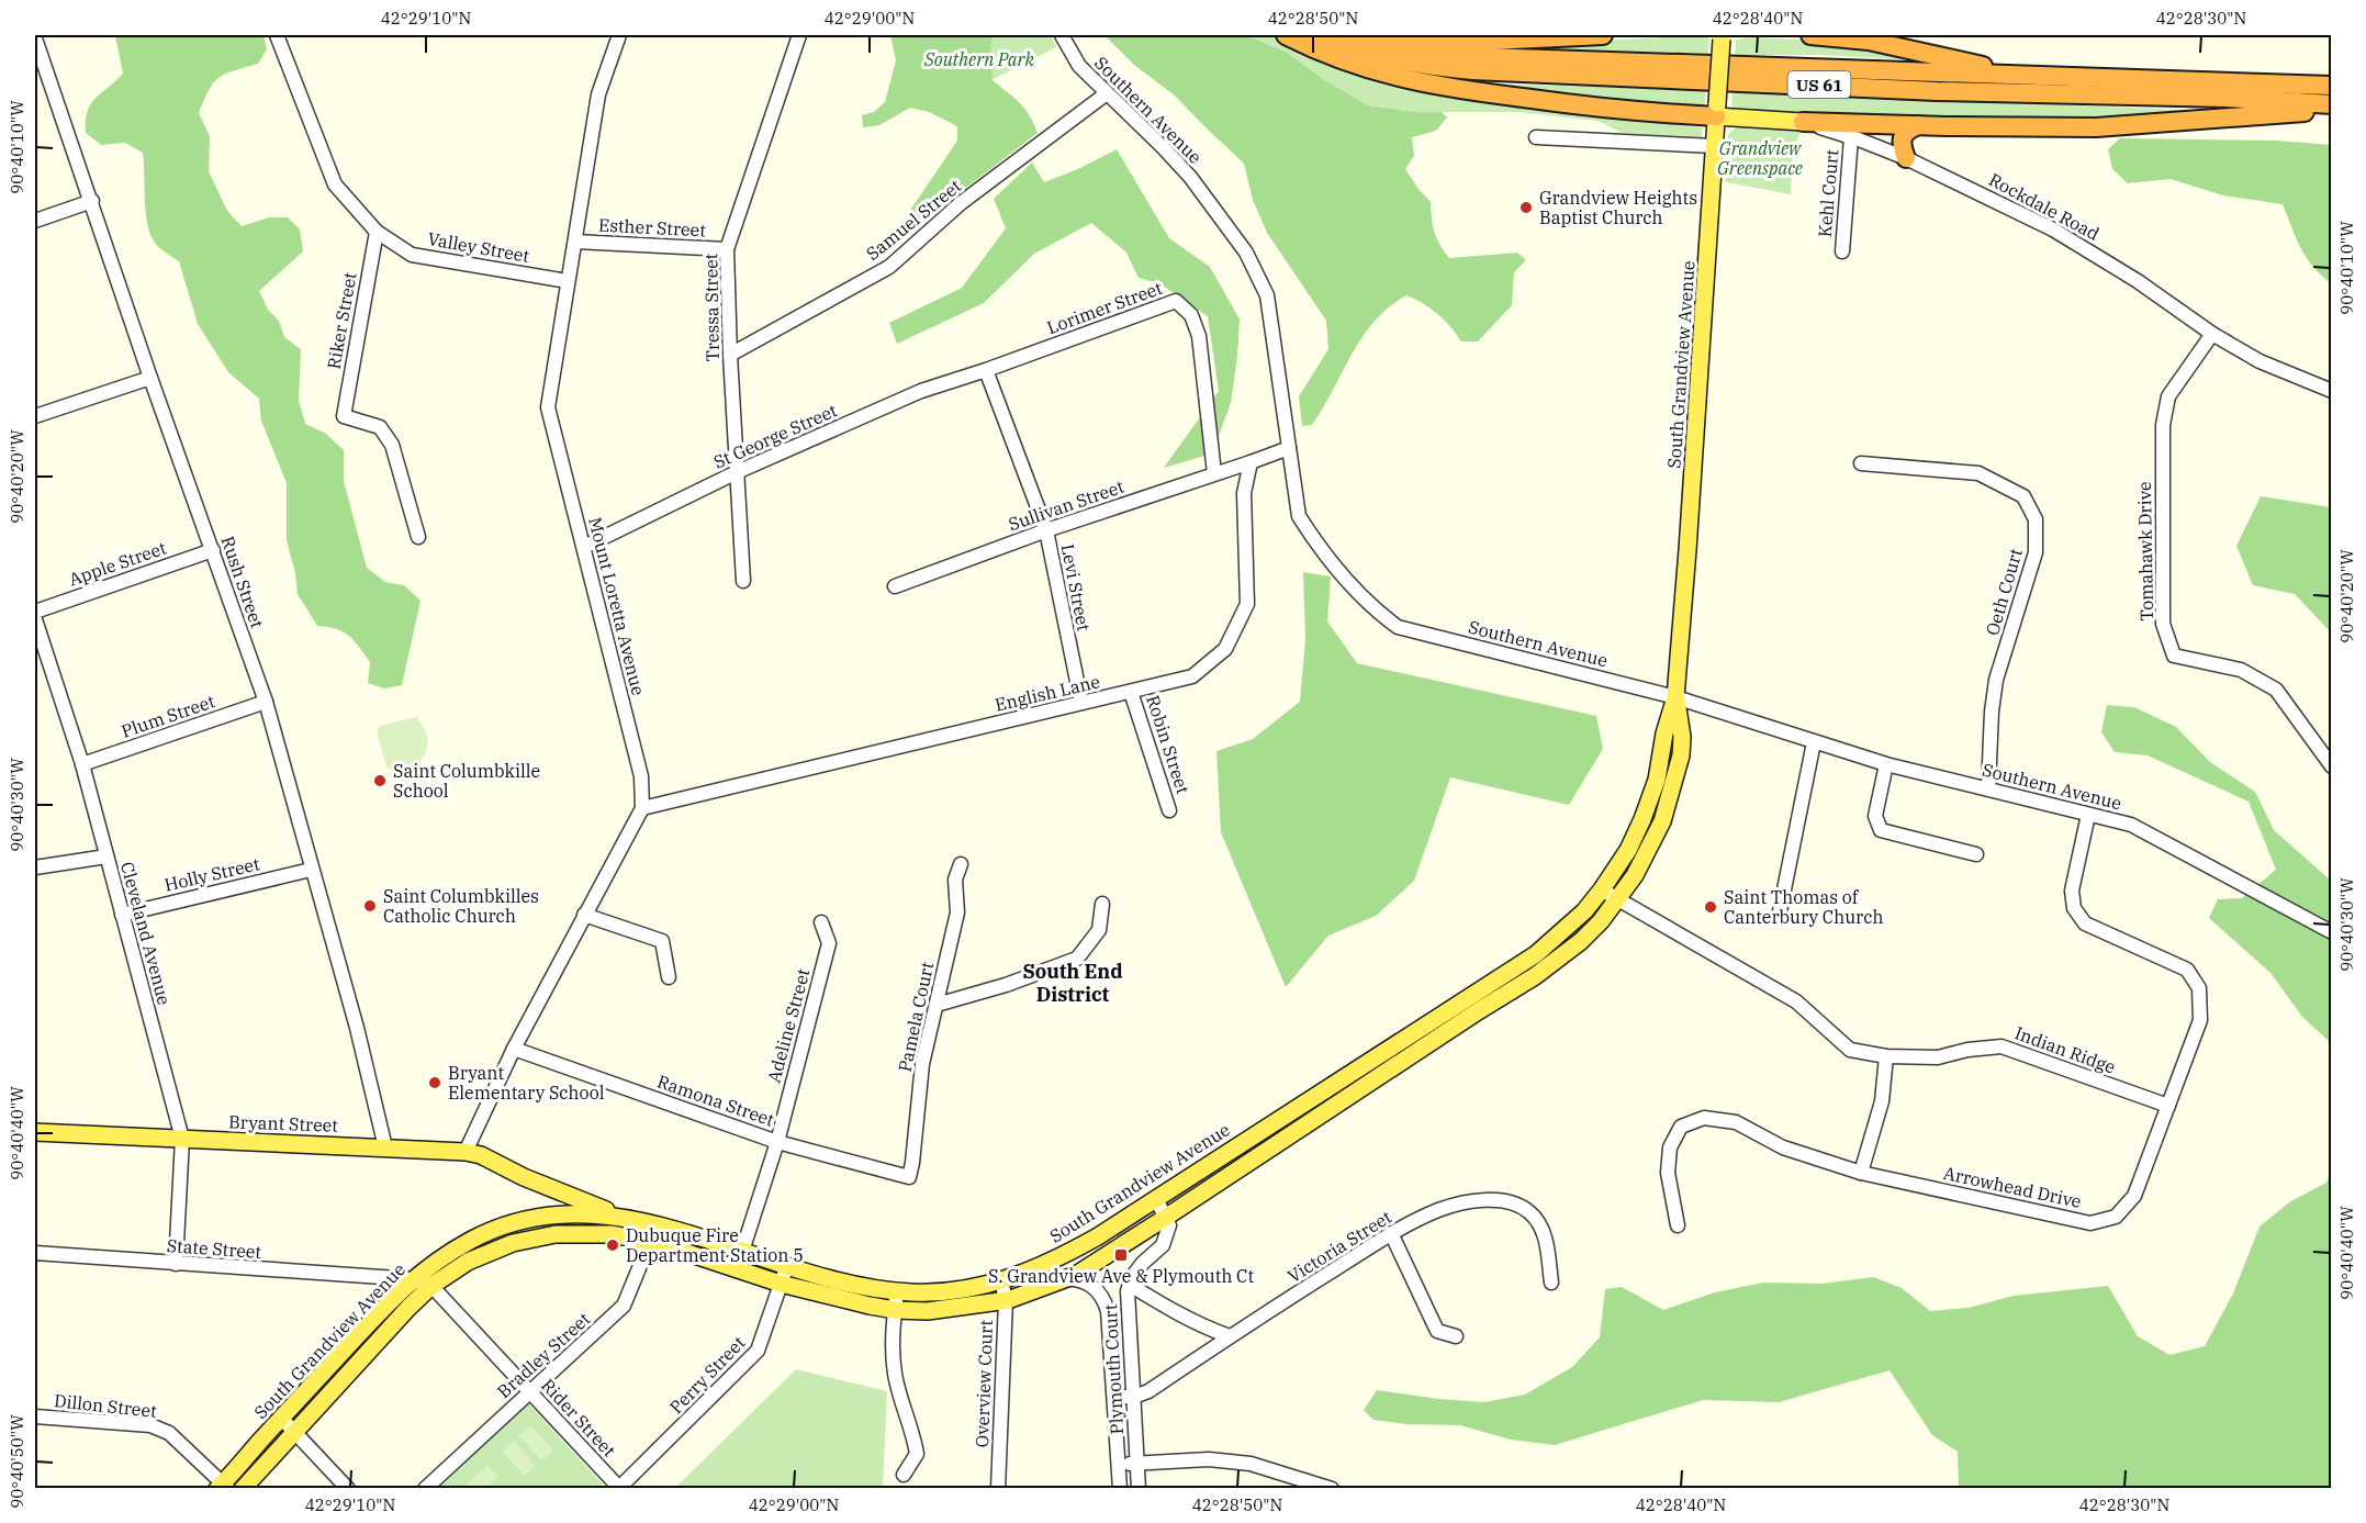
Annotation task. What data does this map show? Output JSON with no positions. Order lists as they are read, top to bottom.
{
  "streets": {
    "highway": ["US 61"],
    "main road": ["Rockdale Road", "South Grandview Avenue", "Bryant Street"],
    "street": [
      "Southern Avenue",
      "Kehl Court",
      "Samuel Street",
      "Esther Street",
      "Valley Street",
      "Tressa Street",
      "Lorimer Street",
      "Riker Street",
      "St George Street",
      "Sullivan Street",
      "Tomahawk Drive",
      "Apple Street",
      "Rush Street",
      "Levi Street",
      "Oeth Court",
      "Mount Loretta Avenue",
      "English Lane",
      "Plum Street",
      "Robin Street",
      "Holly Street",
      "Cleveland Avenue",
      "Pamela Court",
      "Adeline Street",
      "Indian Ridge",
      "Ramona Street",
      "Arrowhead Drive",
      "Victoria Street",
      "State Street",
      "Bradley Street",
      "Plymouth Court",
      "Perry Street",
      "Overview Court",
      "Dillon Street",
      "Rider Street"
    ]
  },
  "crossings": [
    ["Southern Avenue", "Samuel Street"],
    ["Southern Avenue", "South Grandview Avenue"],
    ["Southern Avenue", "Oeth Court"],
    ["Southern Avenue", "Arrowhead Drive"],
    ["Kehl Court", "Rockdale Road"],
    ["Rockdale Road", "South Grandview Avenue"],
    ["Rockdale Road", "Tomahawk Drive"],
    ["Samuel Street", "Tressa Street"],
    ["Esther Street", "Tressa Street"],
    ["Esther Street", "Mount Loretta Avenue"],
    ["Valley Street", "Riker Street"],
    ["Valley Street", "Mount Loretta Avenue"],
    ["Tressa Street", "St George Street"],
    ["Lorimer Street", "St George Street"],
    ["Lorimer Street", "Sullivan Street"],
    ["Lorimer Street", "Levi Street"],
    ["South Grandview Avenue", "Adeline Street"],
    ["South Grandview Avenue", "Indian Ridge"],
    ["South Grandview Avenue", "Bradley Street"],
    ["South Grandview Avenue", "Plymouth Court"],
    ["South Grandview Avenue", "Perry Street"],
    ["South Grandview Avenue", "Overview Court"],
    ["South Grandview Avenue", "Dillon Street"],
    ["South Grandview Avenue", "Rider Street"],
    ["St George Street", "Levi Street"],
    ["St George Street", "Mount Loretta Avenue"],
    ["Sullivan Street", "Levi Street"],
    ["Sullivan Street", "English Lane"],
    ["Apple Street", "Rush Street"],
    ["Rush Street", "Plum Street"],
    ["Rush Street", "Holly Street"],
    ["Rush Street", "Bryant Street"],
    ["Levi Street", "English Lane"],
    ["Mount Loretta Avenue", "English Lane"],
    ["English Lane", "Robin Street"],
    ["Plum Street", "Cleveland Avenue"],
    ["Holly Street", "Cleveland Avenue"],
    ["Cleveland Avenue", "Bryant Street"],
    ["Cleveland Avenue", "State Street"],
    ["Pamela Court", "Ramona Street"],
    ["Adeline Street", "Ramona Street"],
    ["Indian Ridge", "Arrowhead Drive"],
    ["Victoria Street", "Plymouth Court"],
    ["State Street", "Rider Street"],
    ["Bradley Street", "Rider Street"],
    ["Perry Street", "Rider Street"]
  ],
  "districts": ["South End District"],
  "parks": ["Southern Park", "Grandview Greenspace"],
  "places": {
    "other": [
      "Grandview Heights Baptist Church",
      "Saint Columbkille School",
      "Saint Columbkilles Catholic Church",
      "Saint Thomas of Canterbury Church",
      "Bryant Elementary School",
      "Dubuque Fire Department Station 5"
    ],
    "transit": ["S. Grandview Ave & Plymouth Ct"]
  },
  "coordinates": [
    "42°29'10\"N",
    "42°29'00\"N",
    "42°28'50\"N",
    "42°28'40\"N",
    "42°28'30\"N",
    "90°40'10\"W",
    "90°40'20\"W",
    "90°40'30\"W",
    "90°40'40\"W",
    "90°40'50\"W"
  ]
}
